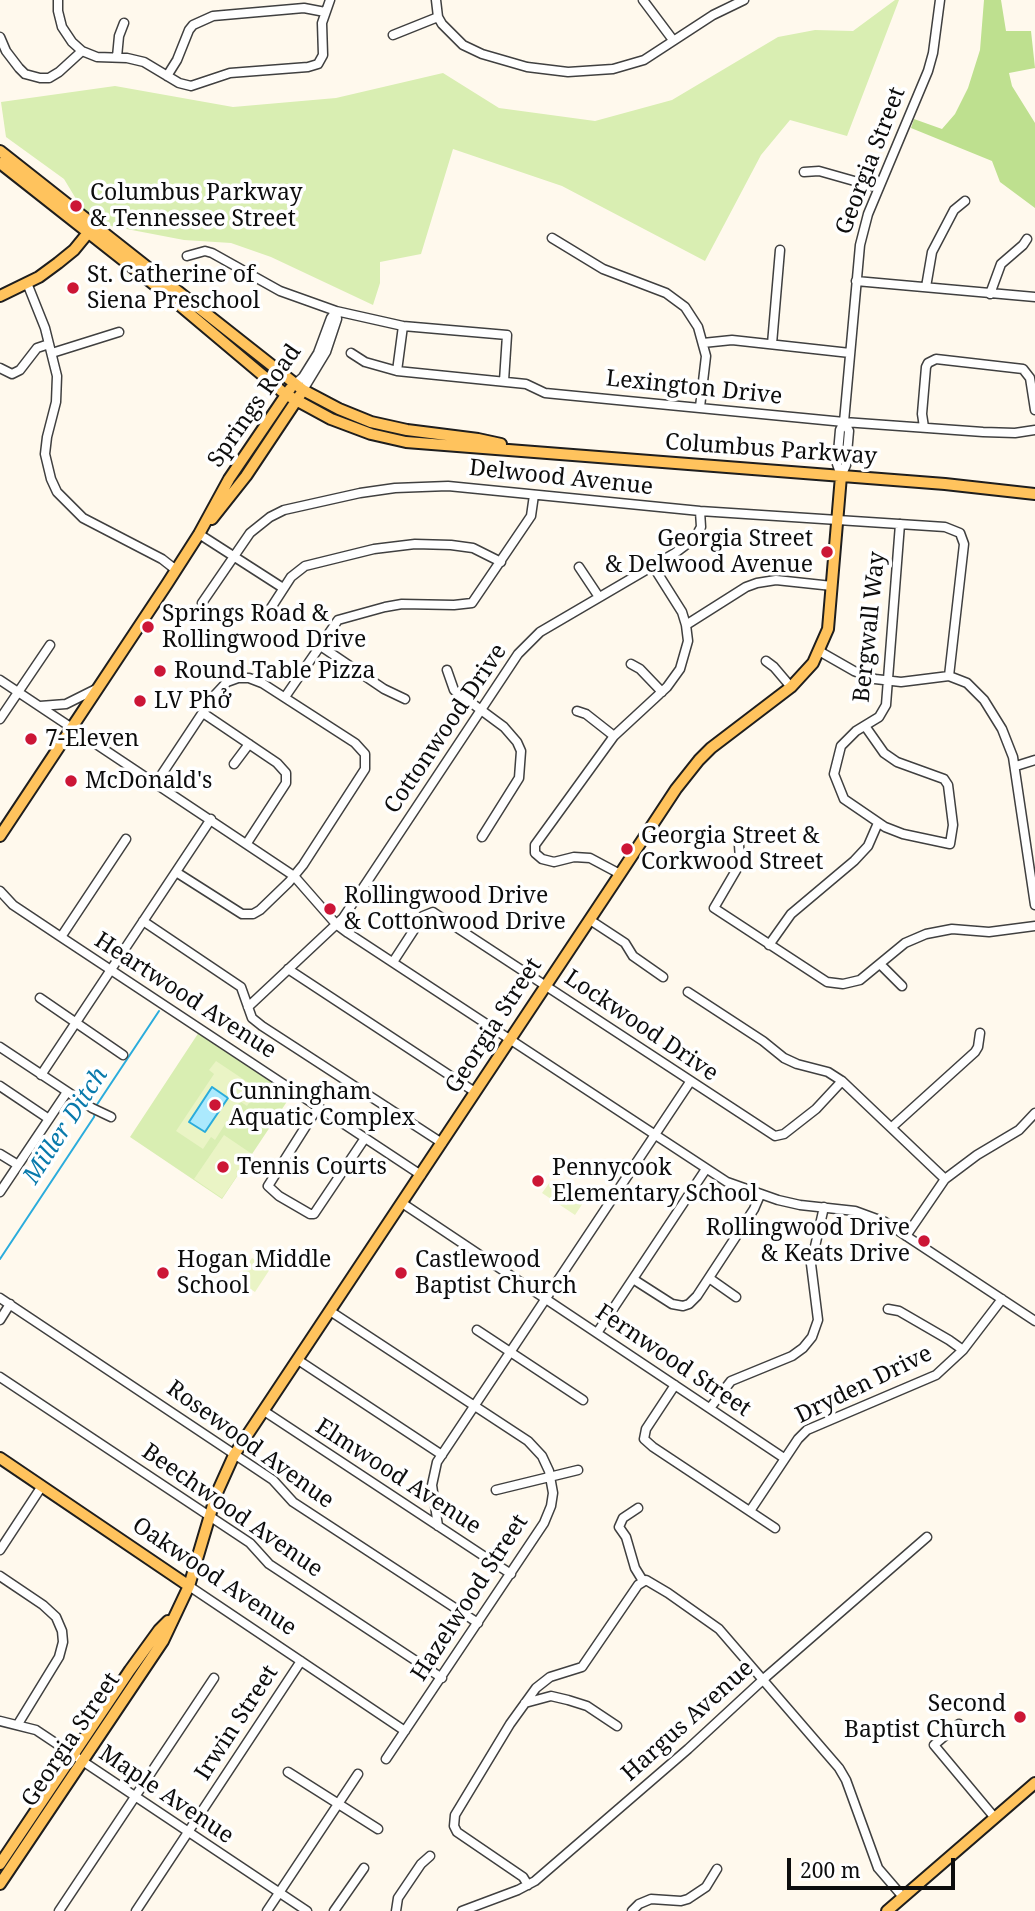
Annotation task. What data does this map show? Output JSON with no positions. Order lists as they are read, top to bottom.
{
  "streets": {
    "main road": [
      "Georgia Street",
      "Springs Road",
      "Columbus Parkway",
      "Oakwood Avenue"
    ],
    "street": [
      "Lexington Drive",
      "Delwood Avenue",
      "Bergwall Way",
      "Cottonwood Drive",
      "Heartwood Avenue",
      "Lockwood Drive",
      "Fernwood Street",
      "Dryden Drive",
      "Rosewood Avenue",
      "Elmwood Avenue",
      "Beechwood Avenue",
      "Hazelwood Street",
      "Hargus Avenue",
      "Irwin Street",
      "Maple Avenue"
    ]
  },
  "crossings": [
    ["Georgia Street", "Lexington Drive"],
    ["Georgia Street", "Columbus Parkway"],
    ["Georgia Street", "Delwood Avenue"],
    ["Georgia Street", "Heartwood Avenue"],
    ["Georgia Street", "Lockwood Drive"],
    ["Georgia Street", "Fernwood Street"],
    ["Georgia Street", "Rosewood Avenue"],
    ["Georgia Street", "Elmwood Avenue"],
    ["Georgia Street", "Beechwood Avenue"],
    ["Georgia Street", "Oakwood Avenue"],
    ["Georgia Street", "Hazelwood Street"],
    ["Georgia Street", "Maple Avenue"],
    ["Springs Road", "Columbus Parkway"],
    ["Delwood Avenue", "Bergwall Way"],
    ["Delwood Avenue", "Cottonwood Drive"],
    ["Fernwood Street", "Dryden Drive"],
    ["Rosewood Avenue", "Hazelwood Street"],
    ["Elmwood Avenue", "Hazelwood Street"],
    ["Beechwood Avenue", "Hazelwood Street"],
    ["Oakwood Avenue", "Hazelwood Street"],
    ["Oakwood Avenue", "Irwin Street"],
    ["Irwin Street", "Maple Avenue"]
  ],
  "water": ["Miller Ditch"],
  "places": [
    "Columbus Parkway & Tennessee Street",
    "St. Catherine of Siena Preschool",
    "Georgia Street & Delwood Avenue",
    "Springs Road & Rollingwood Drive",
    "Round Table Pizza",
    "LV Phở",
    "7-Eleven",
    "McDonald's",
    "Georgia Street & Corkwood Street",
    "Rollingwood Drive & Cottonwood Drive",
    "Cunningham Aquatic Complex",
    "Tennis Courts",
    "Pennycook Elementary School",
    "Rollingwood Drive & Keats Drive",
    "Hogan Middle School",
    "Castlewood Baptist Church",
    "Second Baptist Church"
  ],
  "scale_bar": "200 m"
}
